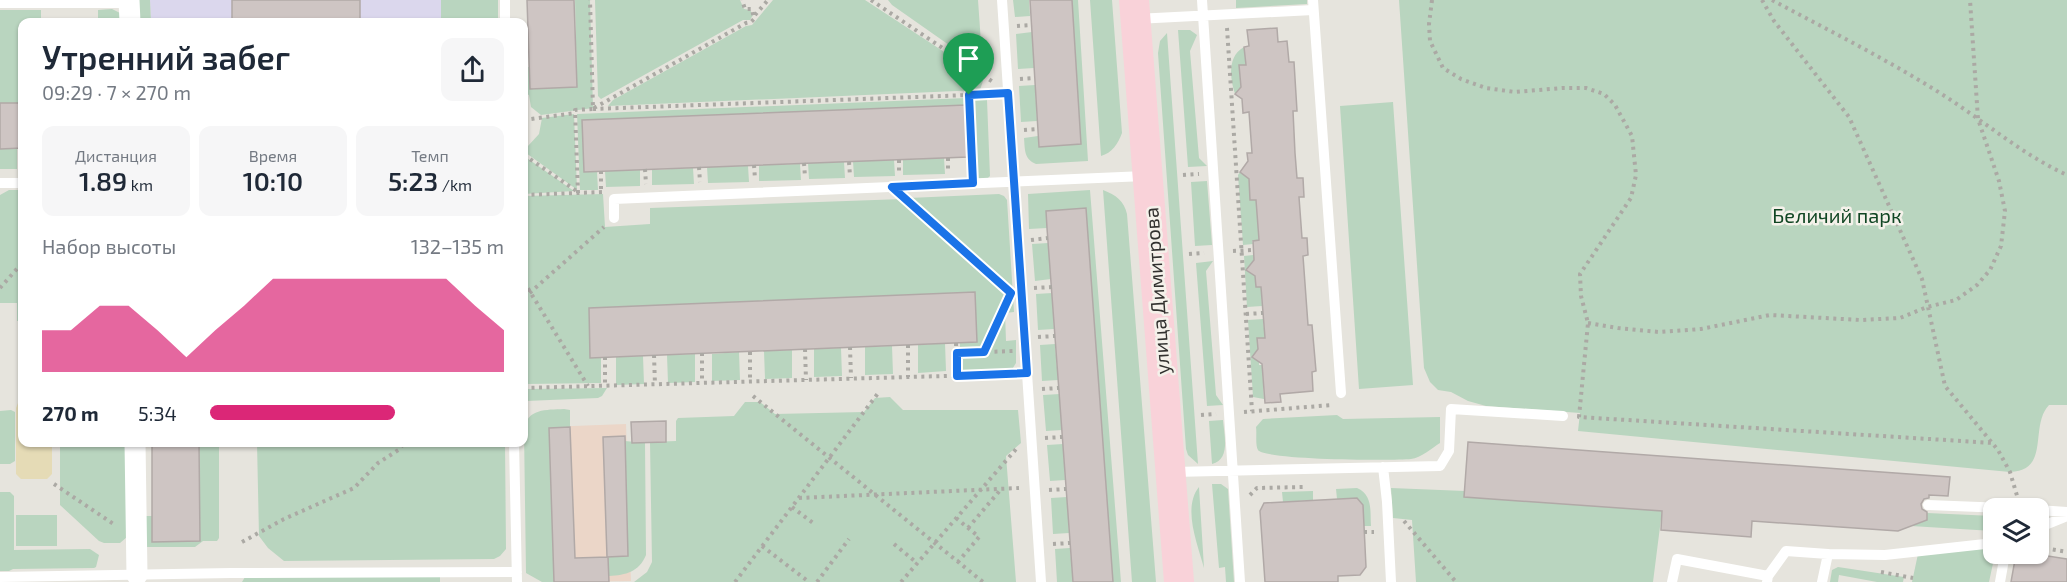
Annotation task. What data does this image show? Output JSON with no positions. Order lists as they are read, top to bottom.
{
  "streets": {
    "street": ["улица Димитрова"]
  },
  "parks": ["Беличий парк"],
  "page": {
    "heading": ["Утренний забег", "09:29 · 7 × 270 m"],
    "stats": [
      ["Дистанция", "1.89 km"],
      ["Время", "10:10"],
      ["Темп", "5:23 /km"]
    ],
    "chart": ["Набор высоты", "132–135 m"],
    "list": [
      {
        "name": "270 m",
        "note": "5:34"
      }
    ]
  }
}
